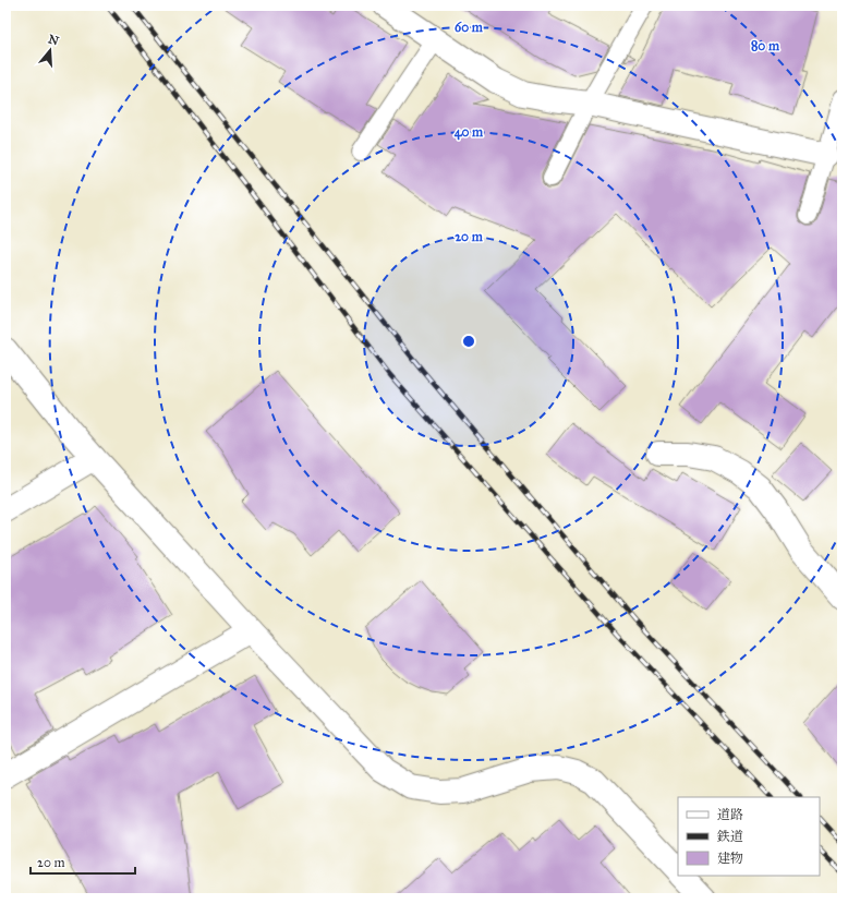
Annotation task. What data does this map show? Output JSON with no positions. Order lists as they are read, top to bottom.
{
  "legend": ["道路", "鉄道", "建物"],
  "scale_bar": "20 m",
  "north": "top",
  "rings": [
    "60 m",
    "80 m",
    "40 m",
    "20 m"
  ]
}
